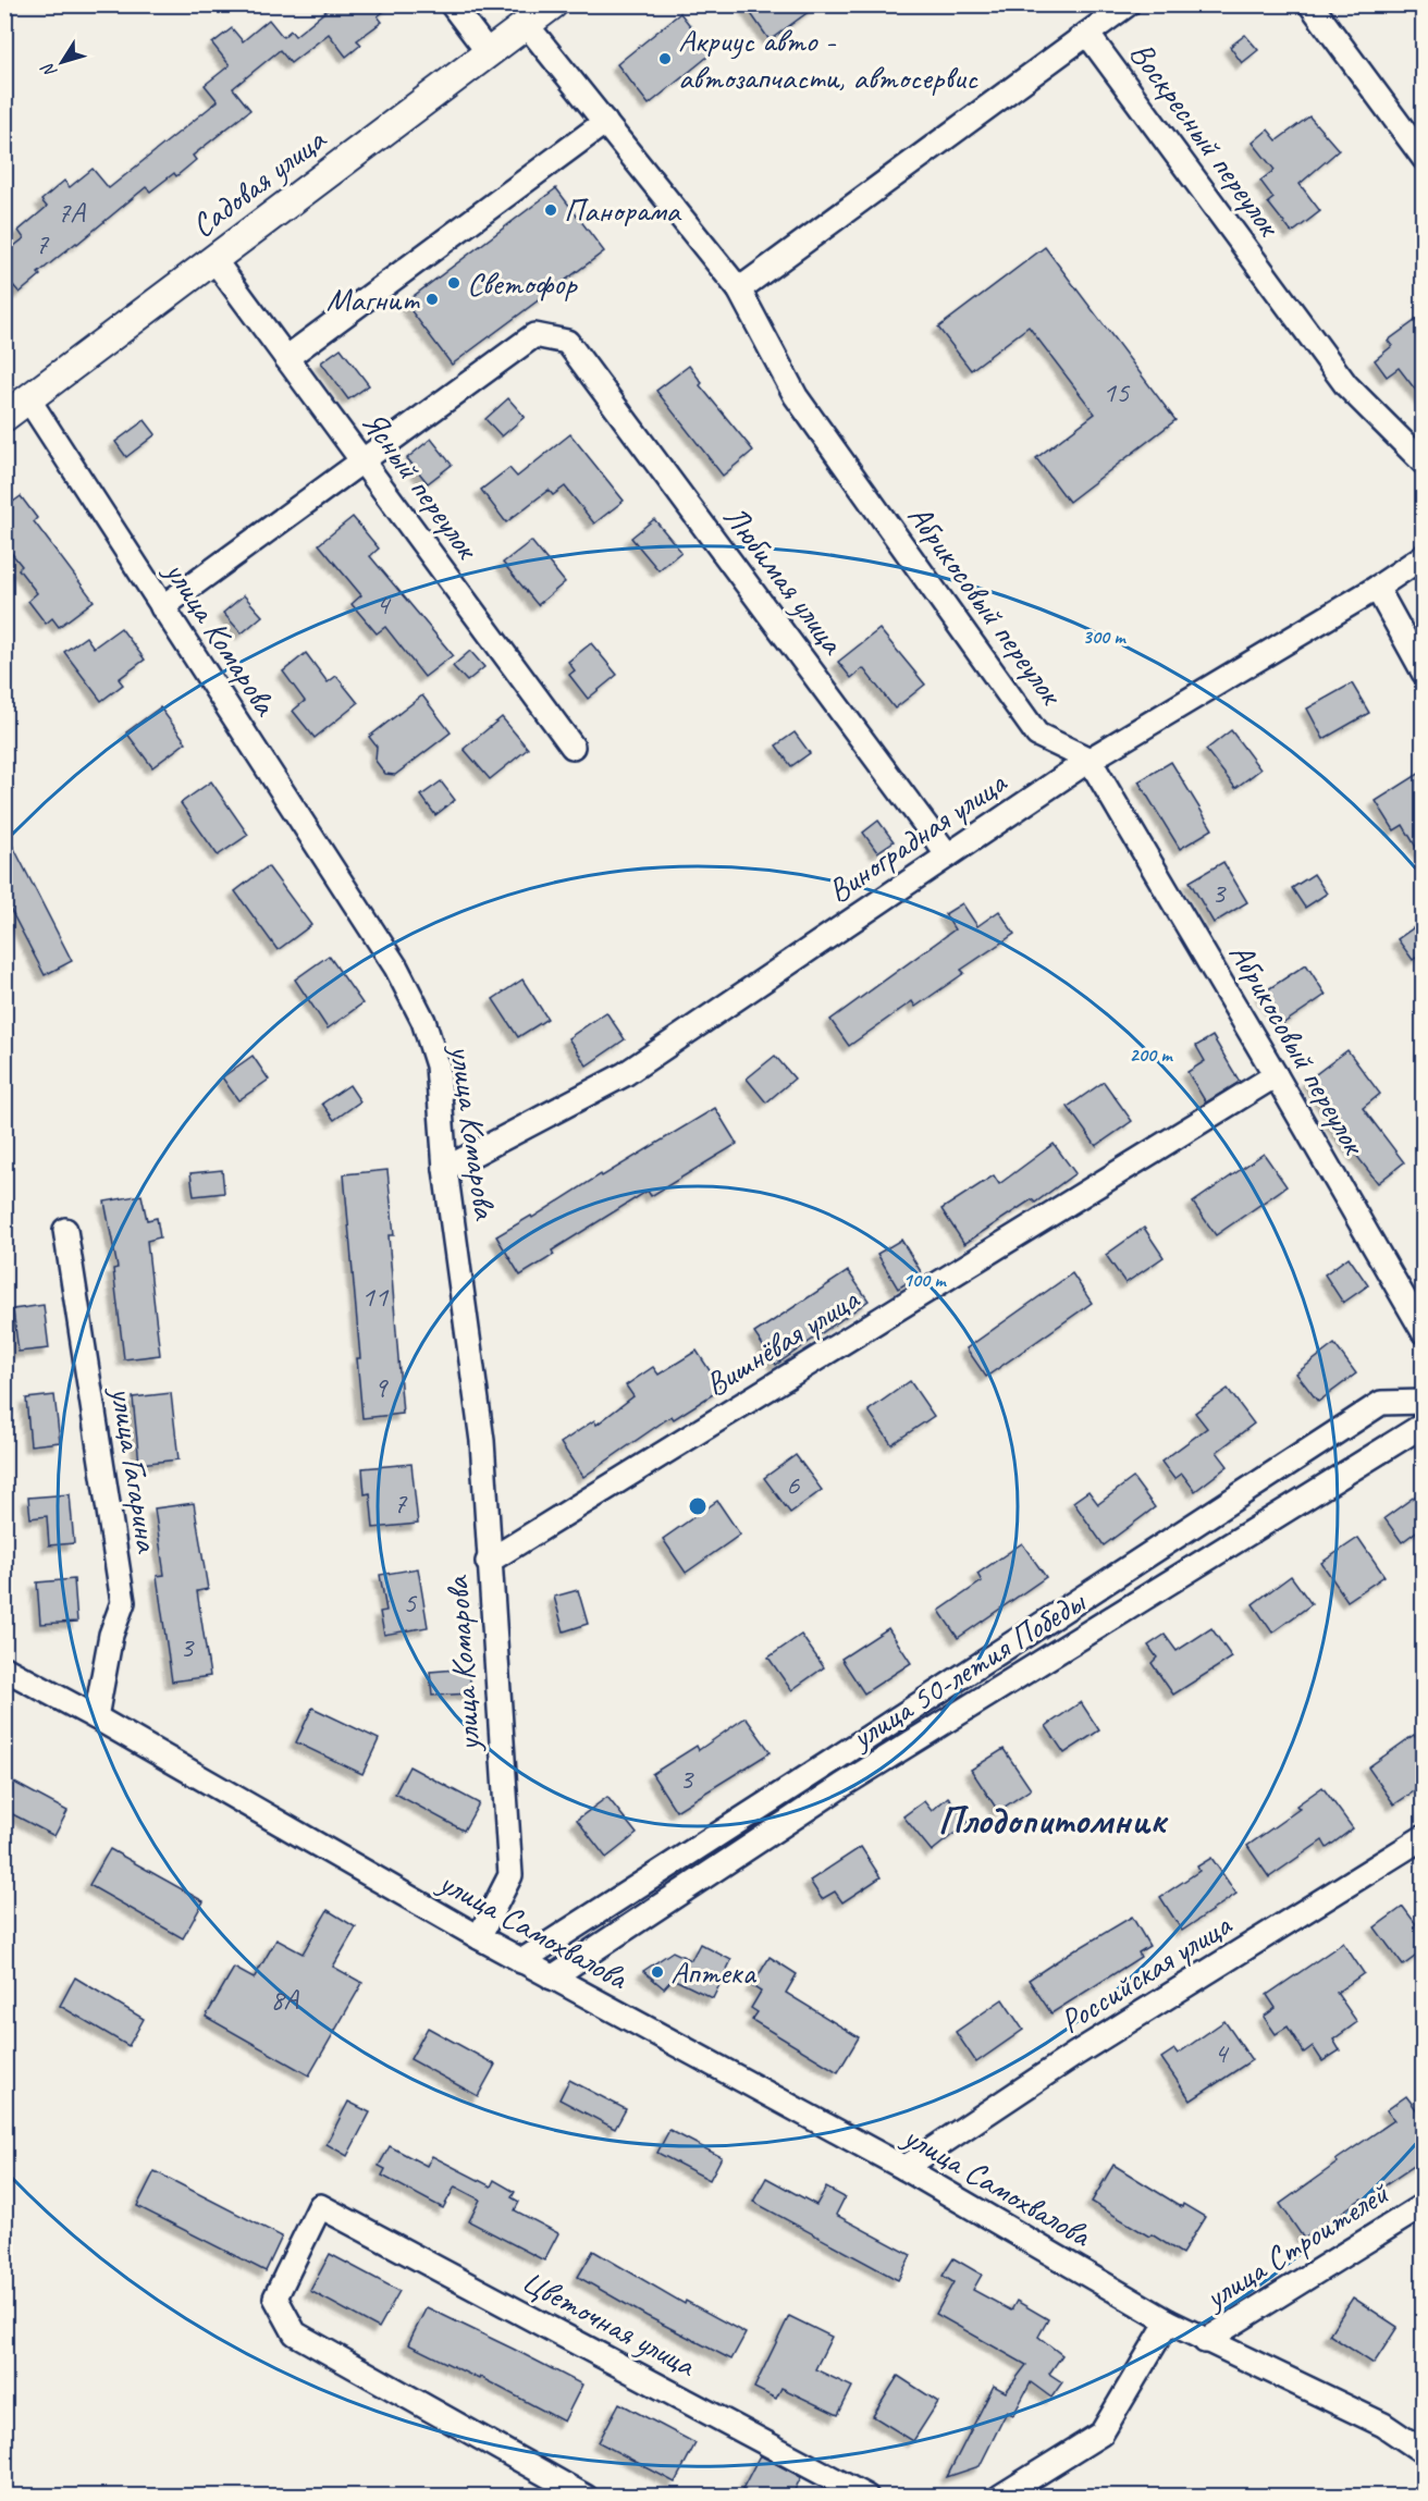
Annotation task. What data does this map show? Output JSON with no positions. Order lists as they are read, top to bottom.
{
  "streets": {
    "main road": ["Садовая улица"],
    "street": [
      "Воскресный переулок",
      "Ясный переулок",
      "Любимая улица",
      "Абрикосовый переулок",
      "улица Комарова",
      "Виноградная улица",
      "Вишнёвая улица",
      "улица Гагарина",
      "улица 50-летия Победы",
      "улица Самохвалова",
      "Российская улица",
      "улица Строителей",
      "Цветочная улица"
    ]
  },
  "crossings": [
    ["Воскресный переулок", "Абрикосовый переулок"],
    ["Садовая улица", "Ясный переулок"],
    ["Садовая улица", "Абрикосовый переулок"],
    ["Садовая улица", "улица Комарова"],
    ["Ясный переулок", "Любимая улица"],
    ["Любимая улица", "Виноградная улица"],
    ["Абрикосовый переулок", "Виноградная улица"],
    ["Абрикосовый переулок", "Вишнёвая улица"],
    ["улица Комарова", "Виноградная улица"],
    ["улица Комарова", "Вишнёвая улица"],
    ["улица Комарова", "улица Самохвалова"],
    ["улица Гагарина", "улица Самохвалова"],
    ["улица 50-летия Победы", "улица Самохвалова"],
    ["улица Самохвалова", "Российская улица"],
    ["улица Самохвалова", "улица Строителей"]
  ],
  "districts": ["Плодопитомник"],
  "places": [
    "Акриус авто - автозапчасти, автосервис",
    "Панорама",
    "Светофор",
    "Магнит",
    "Аптека"
  ],
  "house_numbers": [
    "7А",
    "7",
    "15",
    "4",
    "3",
    "11",
    "9",
    "6",
    "7",
    "5",
    "3",
    "3",
    "8А",
    "4"
  ],
  "north": "bottom left",
  "rings": ["300 m", "200 m", "100 m"]
}
